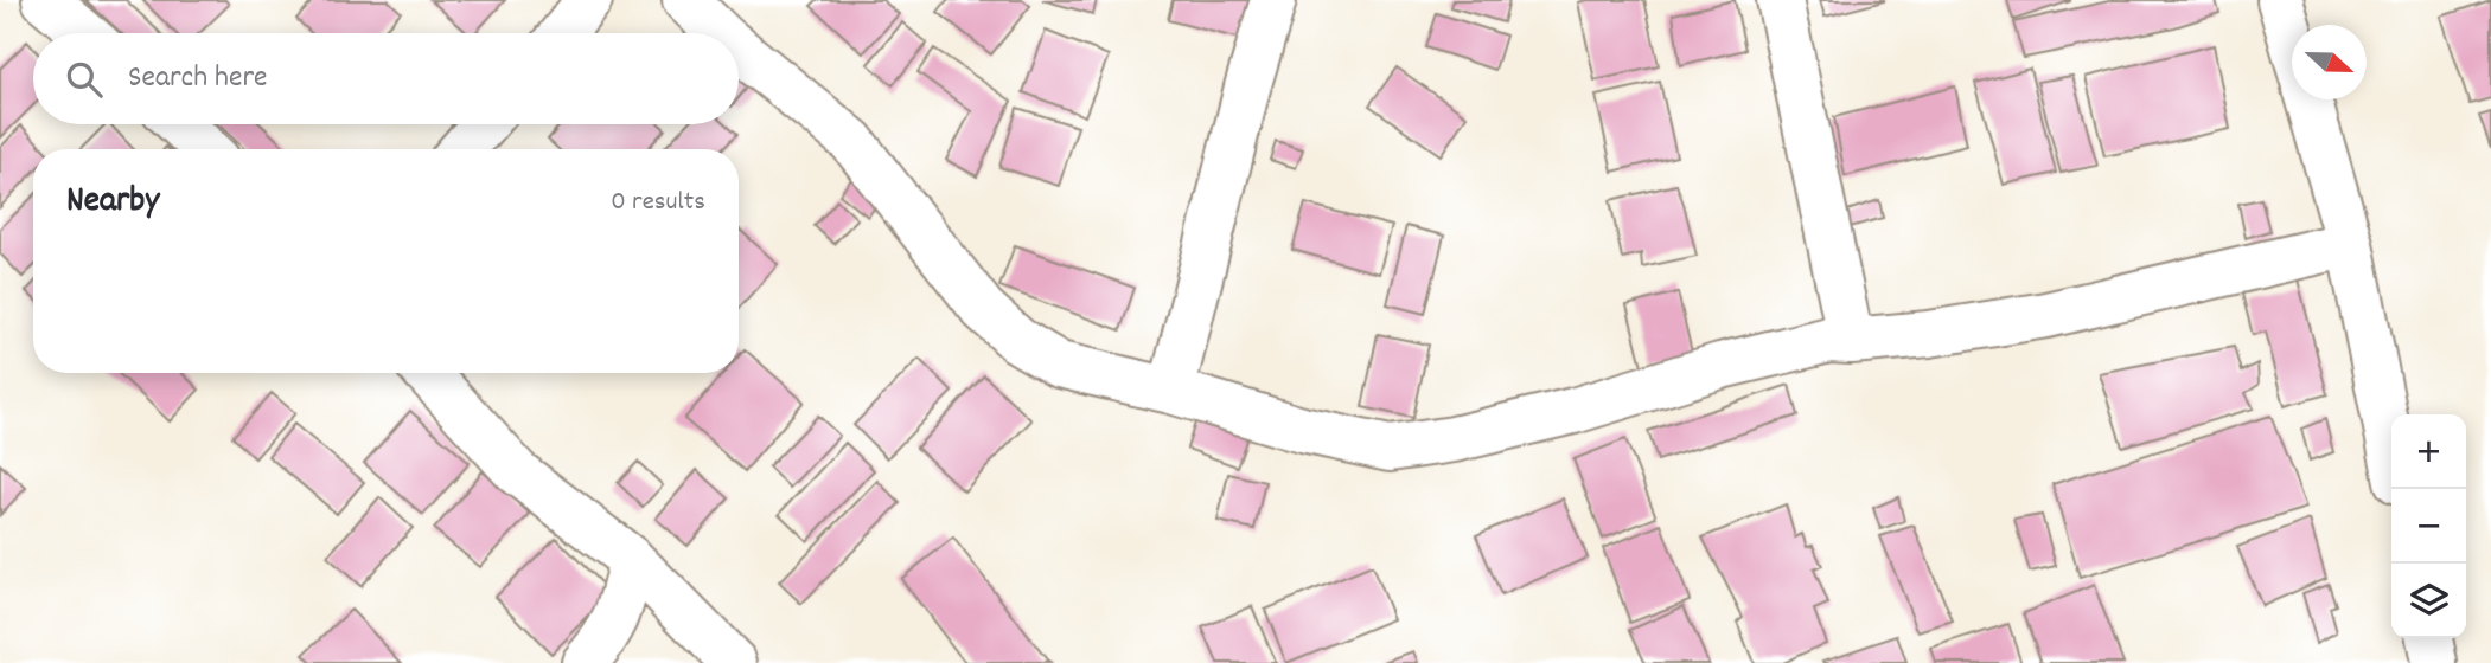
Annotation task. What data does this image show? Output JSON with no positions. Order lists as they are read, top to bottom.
{
  "north": "right",
  "page": {
    "search": "Search here",
    "heading": ["Nearby", "0 results"],
    "map_buttons": ["+", "−"]
  }
}
